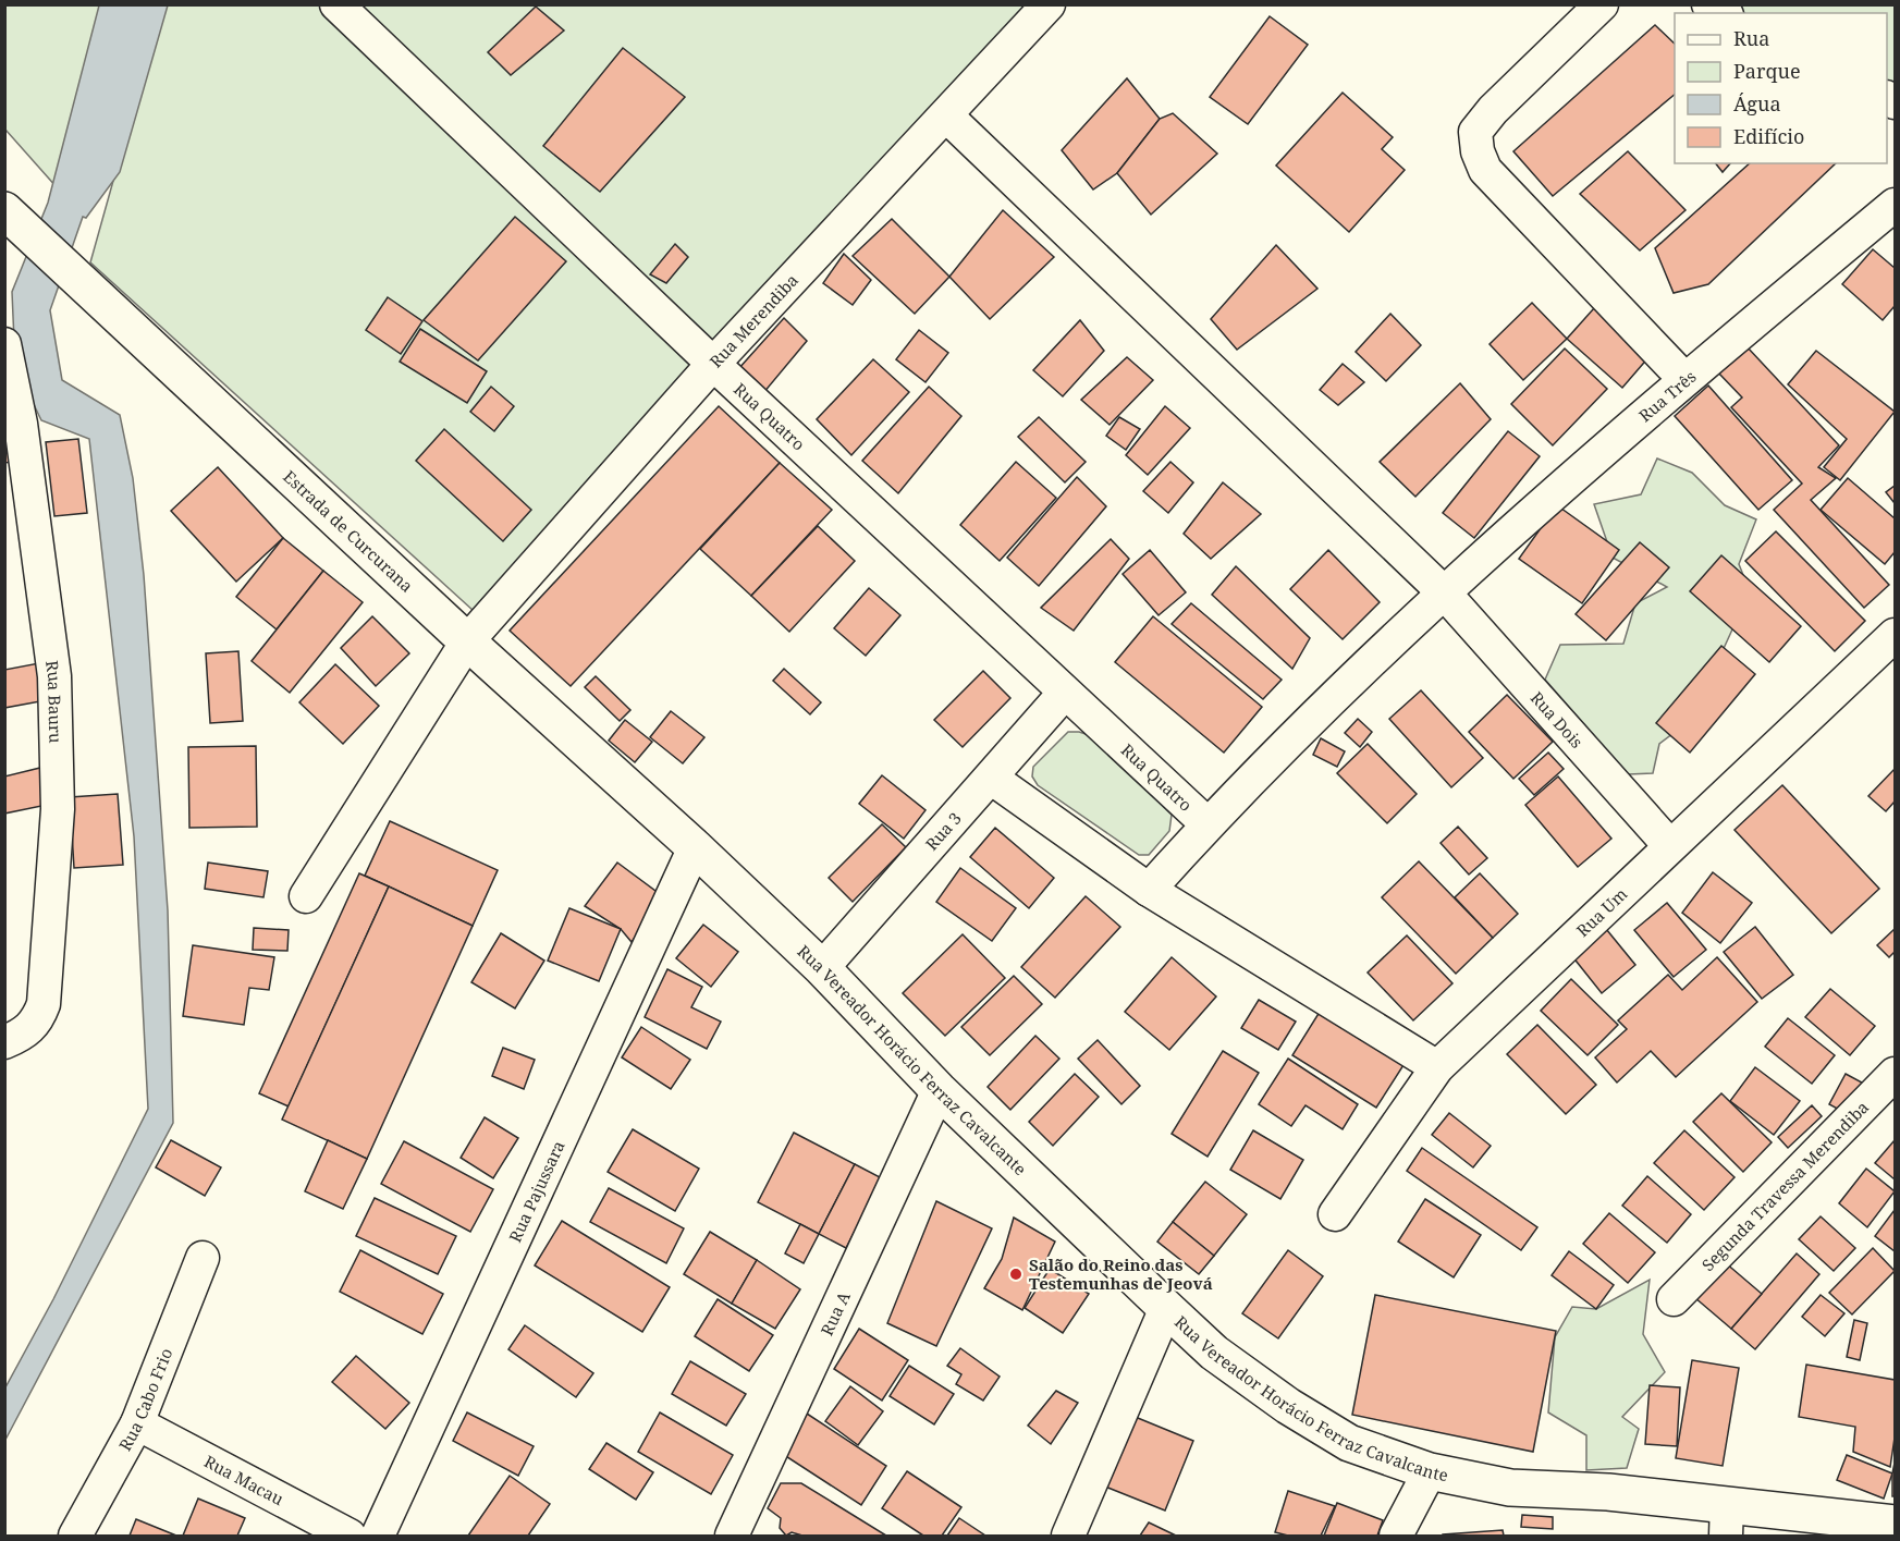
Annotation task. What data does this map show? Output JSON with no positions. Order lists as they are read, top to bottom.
{
  "streets": {
    "main road": ["Estrada de Curcurana", "Rua Vereador Horácio Ferraz Cavalcante"],
    "street": [
      "Rua Merendiba",
      "Rua Três",
      "Rua Quatro",
      "Rua Bauru",
      "Rua Dois",
      "Rua 3",
      "Rua Um",
      "Segunda Travessa Merendiba",
      "Rua Pajussara",
      "Rua A",
      "Rua Cabo Frio",
      "Rua Macau"
    ]
  },
  "crossings": [
    ["Rua Merendiba", "Rua Quatro"],
    ["Rua Merendiba", "Estrada de Curcurana"],
    ["Rua Três", "Rua Quatro"],
    ["Rua Três", "Rua Dois"],
    ["Rua Quatro", "Rua 3"],
    ["Estrada de Curcurana", "Rua Vereador Horácio Ferraz Cavalcante"],
    ["Estrada de Curcurana", "Rua Pajussara"],
    ["Rua Dois", "Rua Um"],
    ["Rua 3", "Rua Vereador Horácio Ferraz Cavalcante"],
    ["Rua Vereador Horácio Ferraz Cavalcante", "Rua Pajussara"],
    ["Rua Vereador Horácio Ferraz Cavalcante", "Rua A"],
    ["Rua Cabo Frio", "Rua Macau"]
  ],
  "places": ["Salão do Reino das Testemunhas de Jeová"],
  "legend": [
    "Rua",
    "Parque",
    "Água",
    "Edifício"
  ]
}
